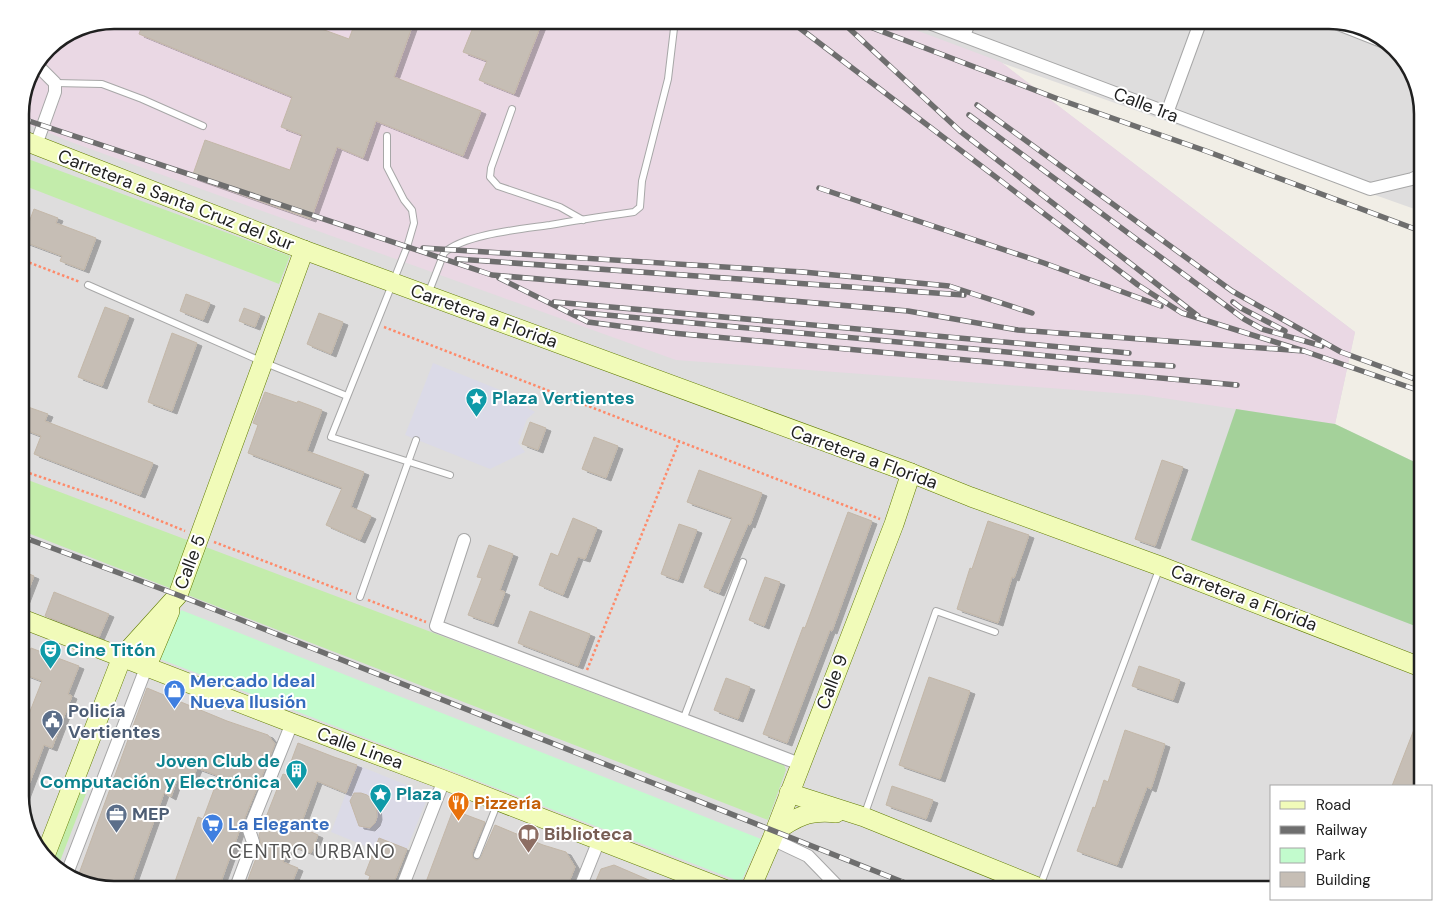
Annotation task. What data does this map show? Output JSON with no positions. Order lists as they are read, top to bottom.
{
  "streets": {
    "main road": [
      "Carretera a Santa Cruz del Sur",
      "Carretera a Florida",
      "Calle 5",
      "Calle 9",
      "Calle Linea"
    ],
    "street": ["Calle 1ra"]
  },
  "crossings": [
    ["Carretera a Santa Cruz del Sur", "Carretera a Florida"],
    ["Carretera a Santa Cruz del Sur", "Calle 5"],
    ["Carretera a Florida", "Calle 5"],
    ["Carretera a Florida", "Calle 9"],
    ["Calle 5", "Calle Linea"]
  ],
  "districts": ["CENTRO URBANO"],
  "places": {
    "place": ["Plaza Vertientes", "Plaza"],
    "theatre": ["Cine Titón"],
    "shop": ["Mercado Ideal Nueva Ilusión"],
    "public building": ["Policía Vertientes"],
    "building": ["Joven Club de Computación y Electrónica"],
    "restaurant": ["Pizzería"],
    "office": ["MEP"],
    "supermarket": ["La Elegante"],
    "library": ["Biblioteca"]
  },
  "legend": [
    "Road",
    "Railway",
    "Park",
    "Building"
  ]
}
